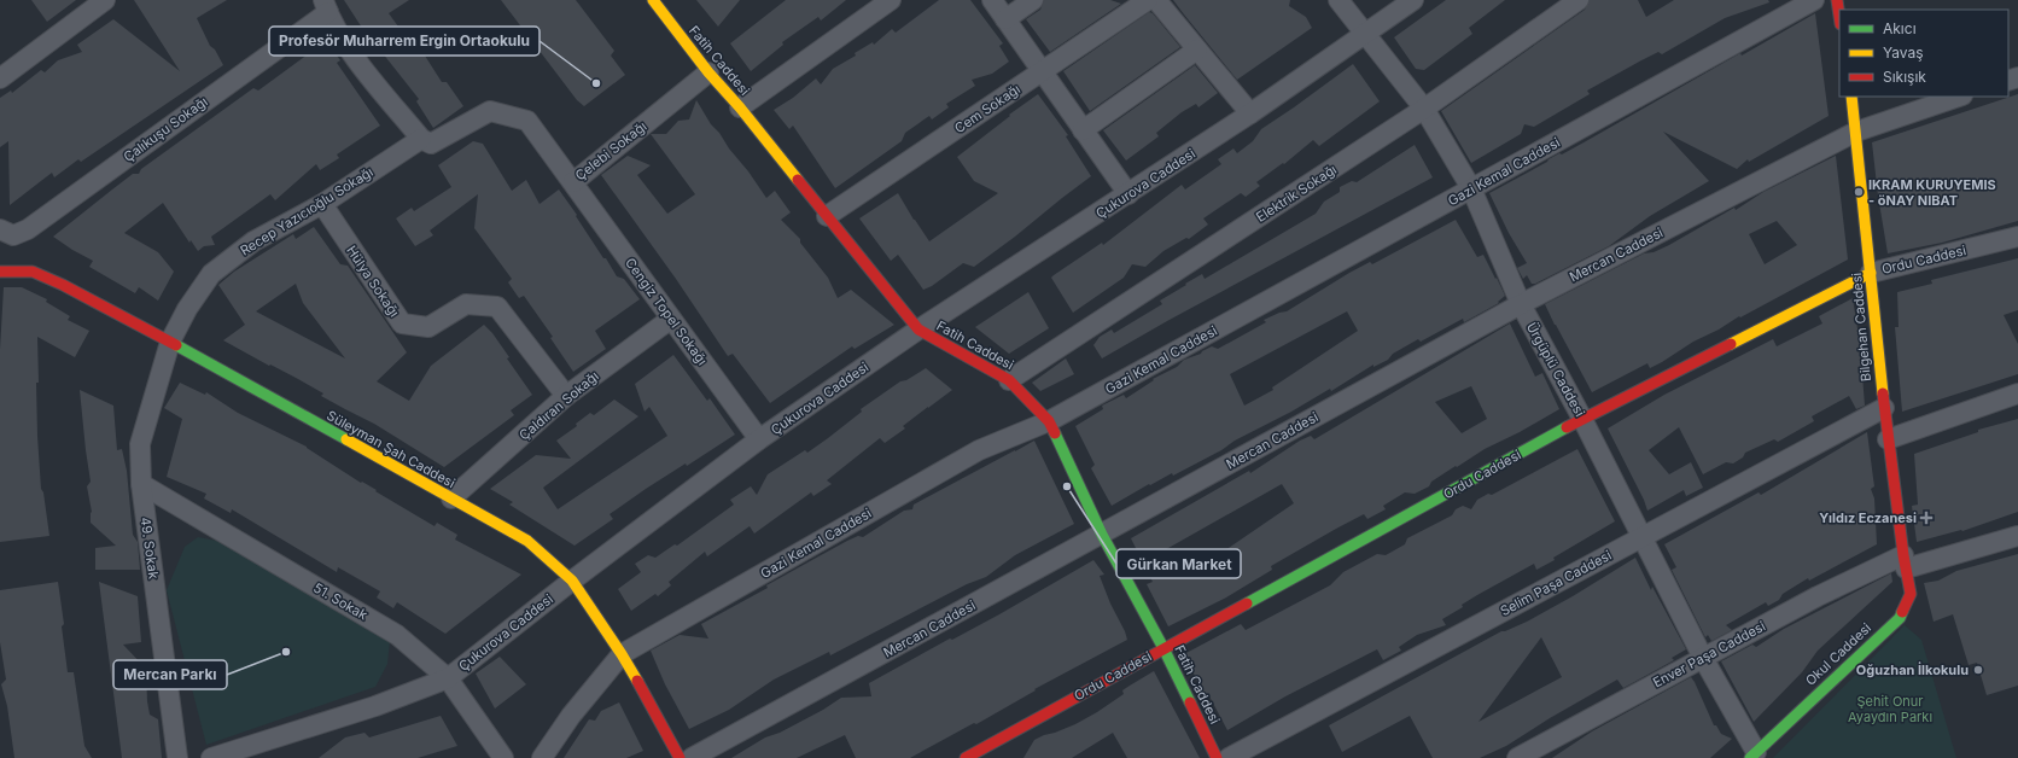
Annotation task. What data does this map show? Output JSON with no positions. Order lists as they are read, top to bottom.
{
  "streets": {
    "street": [
      "Fatih Caddesi",
      "Cem Sokağı",
      "Çalıkuşu Sokağı",
      "Çelebi Sokağı",
      "Gazi Kemal Caddesi",
      "Çukurova Caddesi",
      "Elektrik Sokağı",
      "Recep Yazıcıoğlu Sokağı",
      "Mercan Caddesi",
      "Ordu Caddesi",
      "Hülya Sokağı",
      "Cengiz Topel Sokağı",
      "Bilgehan Caddesi",
      "Ürgüplü Caddesi",
      "Çaldıran Sokağı",
      "Süleyman Şah Caddesi",
      "49. Sokak",
      "Selim Paşa Caddesi",
      "51. Sokak",
      "Enver Paşa Caddesi",
      "Okul Caddesi"
    ]
  },
  "crossings": [
    ["Fatih Caddesi", "Cem Sokağı"],
    ["Fatih Caddesi", "Çelebi Sokağı"],
    ["Fatih Caddesi", "Gazi Kemal Caddesi"],
    ["Fatih Caddesi", "Çukurova Caddesi"],
    ["Fatih Caddesi", "Elektrik Sokağı"],
    ["Fatih Caddesi", "Mercan Caddesi"],
    ["Fatih Caddesi", "Ordu Caddesi"],
    ["Çelebi Sokağı", "Recep Yazıcıoğlu Sokağı"],
    ["Çelebi Sokağı", "Cengiz Topel Sokağı"],
    ["Gazi Kemal Caddesi", "Ürgüplü Caddesi"],
    ["Gazi Kemal Caddesi", "Süleyman Şah Caddesi"],
    ["Çukurova Caddesi", "Cengiz Topel Sokağı"],
    ["Çukurova Caddesi", "Ürgüplü Caddesi"],
    ["Çukurova Caddesi", "Süleyman Şah Caddesi"],
    ["Çukurova Caddesi", "51. Sokak"],
    ["Elektrik Sokağı", "Ürgüplü Caddesi"],
    ["Recep Yazıcıoğlu Sokağı", "Hülya Sokağı"],
    ["Recep Yazıcıoğlu Sokağı", "Süleyman Şah Caddesi"],
    ["Recep Yazıcıoğlu Sokağı", "49. Sokak"],
    ["Mercan Caddesi", "Bilgehan Caddesi"],
    ["Mercan Caddesi", "Ürgüplü Caddesi"],
    ["Ordu Caddesi", "Bilgehan Caddesi"],
    ["Ordu Caddesi", "Ürgüplü Caddesi"],
    ["Hülya Sokağı", "Çaldıran Sokağı"],
    ["Cengiz Topel Sokağı", "Çaldıran Sokağı"],
    ["Bilgehan Caddesi", "Selim Paşa Caddesi"],
    ["Bilgehan Caddesi", "Enver Paşa Caddesi"],
    ["Bilgehan Caddesi", "Okul Caddesi"],
    ["Ürgüplü Caddesi", "Selim Paşa Caddesi"],
    ["Ürgüplü Caddesi", "Enver Paşa Caddesi"],
    ["Ürgüplü Caddesi", "Okul Caddesi"],
    ["Çaldıran Sokağı", "Süleyman Şah Caddesi"],
    ["Süleyman Şah Caddesi", "49. Sokak"],
    ["49. Sokak", "51. Sokak"],
    ["Enver Paşa Caddesi", "Okul Caddesi"]
  ],
  "parks": ["Şehit Onur Ayaydın Parkı"],
  "places": {
    "other": [
      "Profesör Muharrem Ergin Ortaokulu",
      "IKRAM KURUYEMIS - öNAY NIBAT",
      "Gürkan Market",
      "Mercan Parkı",
      "Oğuzhan İlkokulu"
    ],
    "health": ["Yıldız Eczanesi"]
  },
  "legend": ["Akıcı", "Yavaş", "Sıkışık"]
}
